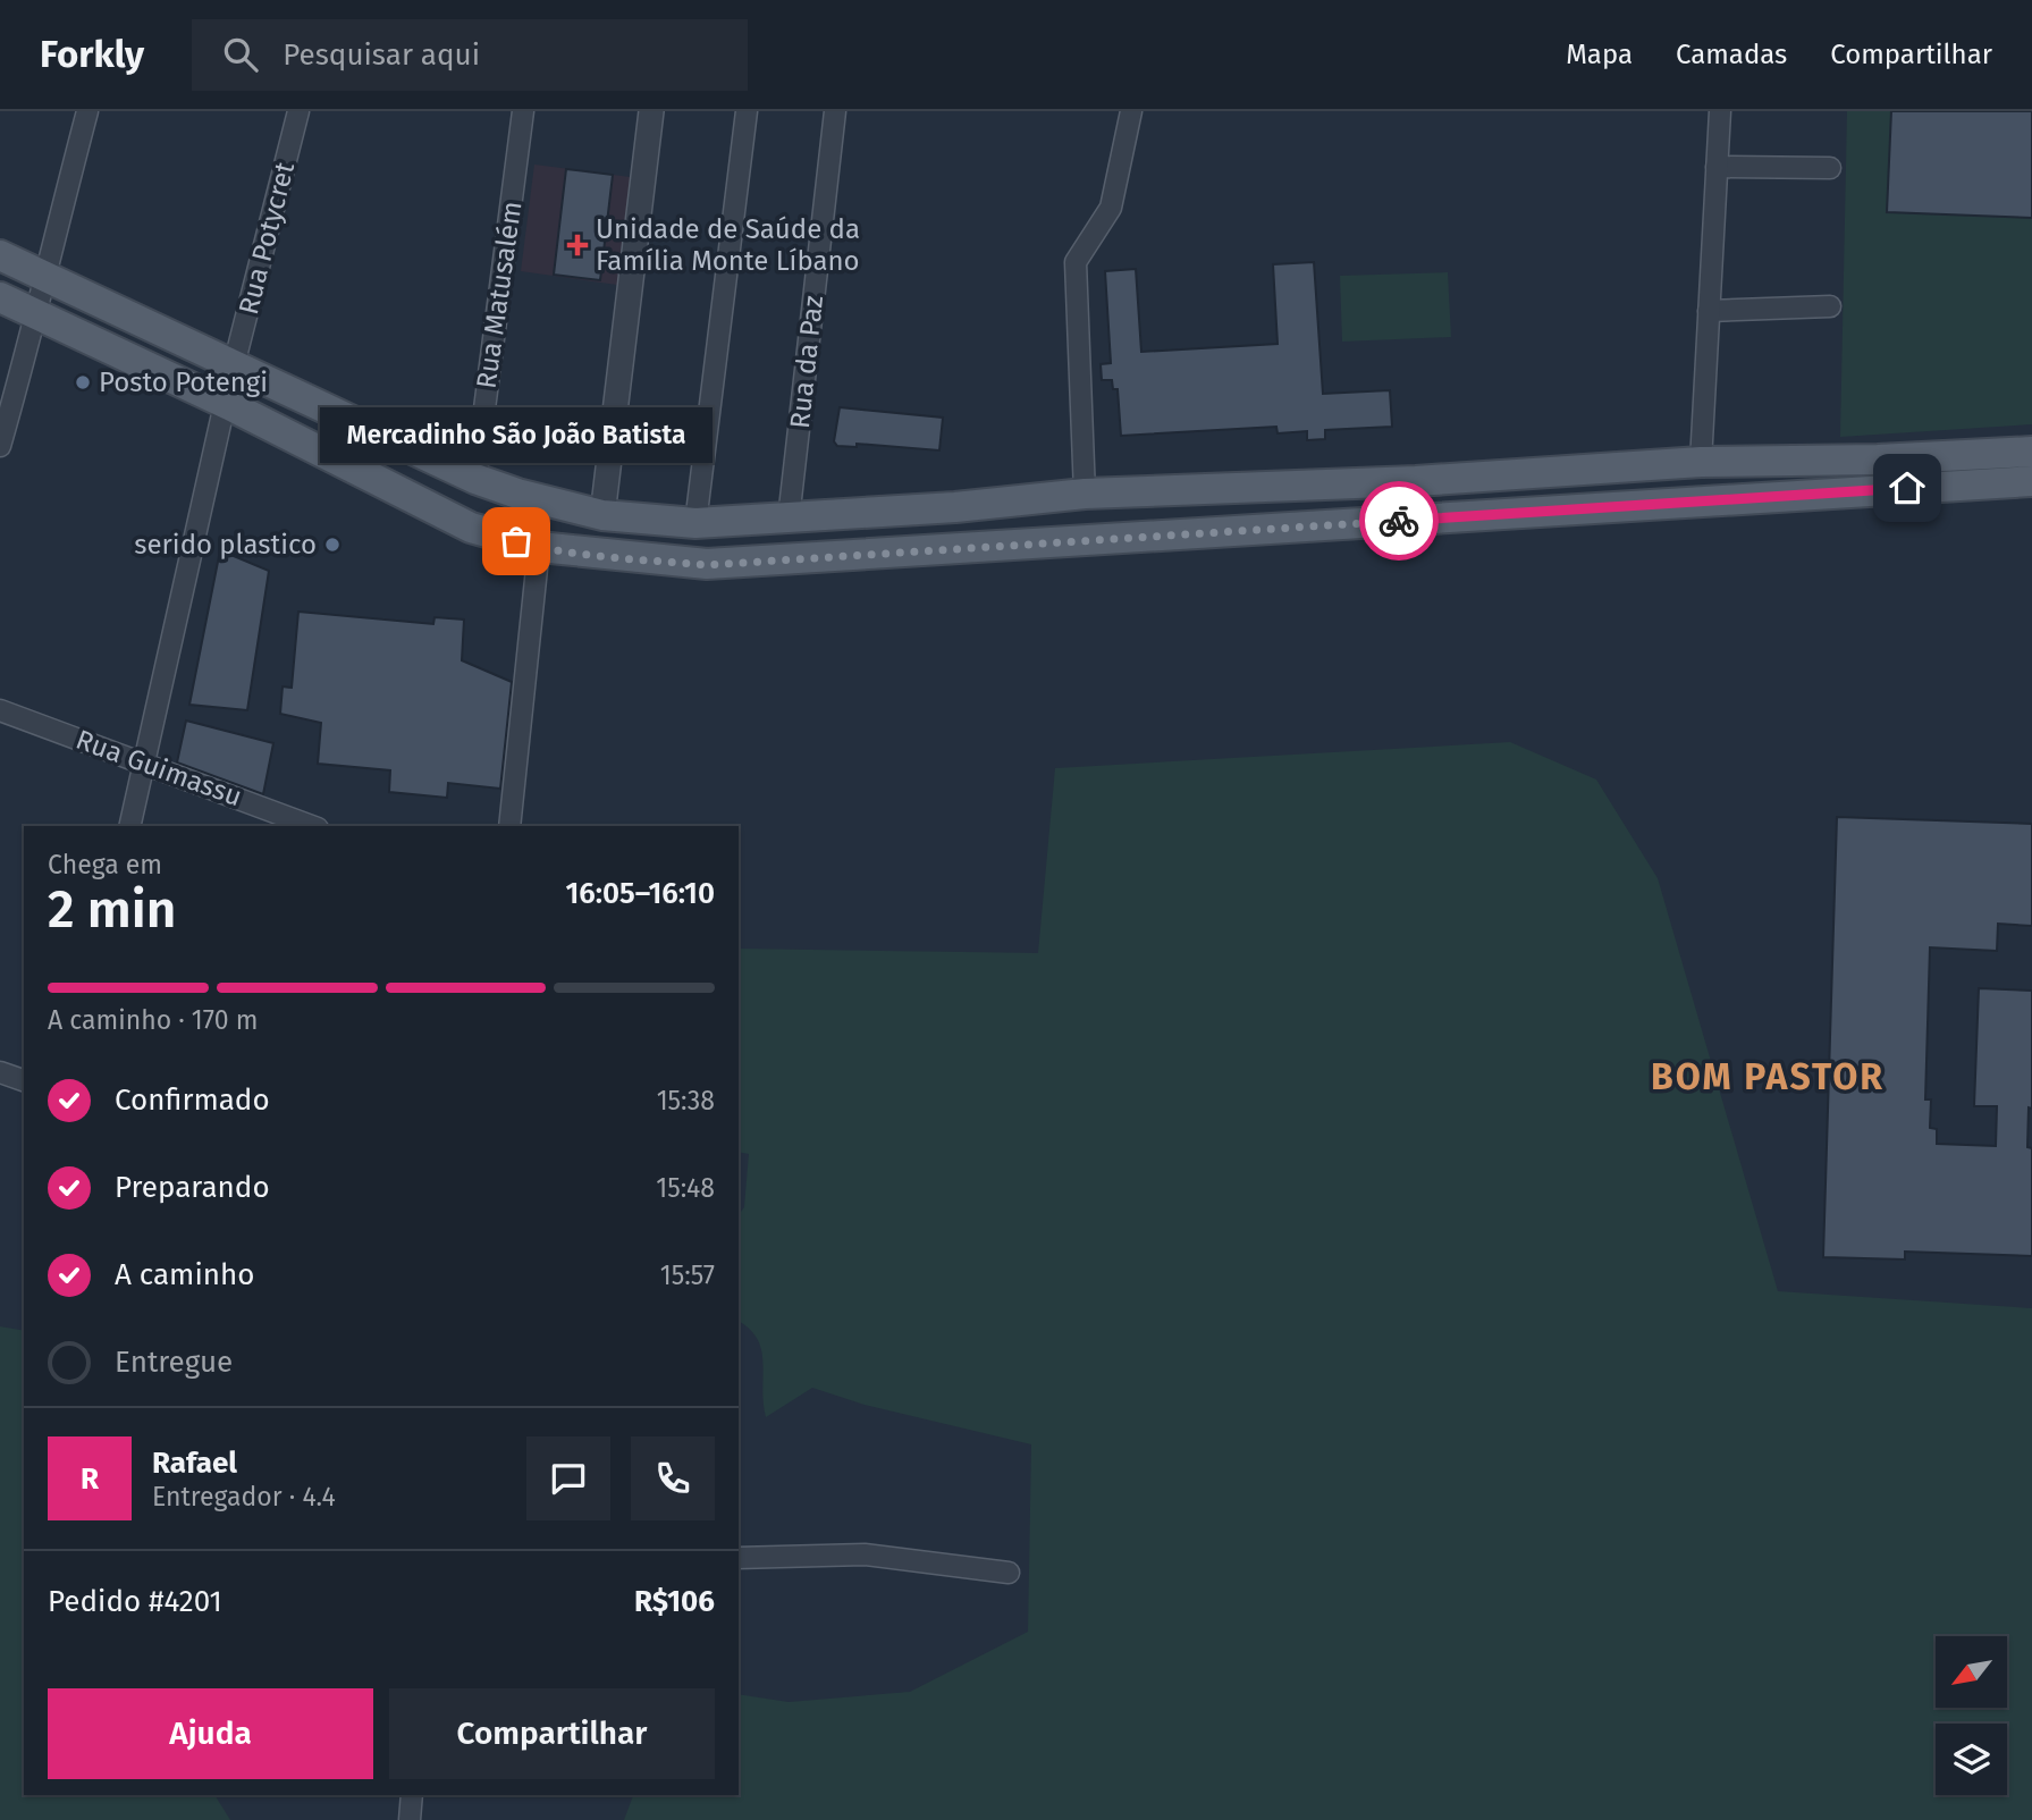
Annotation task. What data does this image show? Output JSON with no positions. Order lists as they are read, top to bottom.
{
  "streets": {
    "street": [
      "Rua Potycret",
      "Rua Matusalém",
      "Rua da Paz",
      "Rua Guimassu"
    ]
  },
  "districts": ["BOM PASTOR"],
  "places": {
    "health": ["Unidade de Saúde da Família Monte Líbano"],
    "other": ["Posto Potengi", "Mercadinho São João Batista", "serido plastico"]
  },
  "north": "bottom left",
  "page": {
    "header": "Forkly",
    "search": "Pesquisar aqui",
    "nav": ["Mapa", "Camadas", "Compartilhar"],
    "bubble": "Mercadinho São João Batista",
    "heading": ["2 min", "Chega em", "16:05–16:10"],
    "panel": [
      "Rafael",
      "Entregador · 4.4",
      "Pedido #4201",
      "R$106"
    ],
    "bar": "A caminho · 170 m",
    "list": [
      ["Confirmado", "15:38"],
      ["Preparando", "15:48"],
      ["A caminho", "15:57"],
      "Entregue"
    ],
    "round": "R",
    "buttons": ["Ajuda", "Compartilhar"]
  }
}
